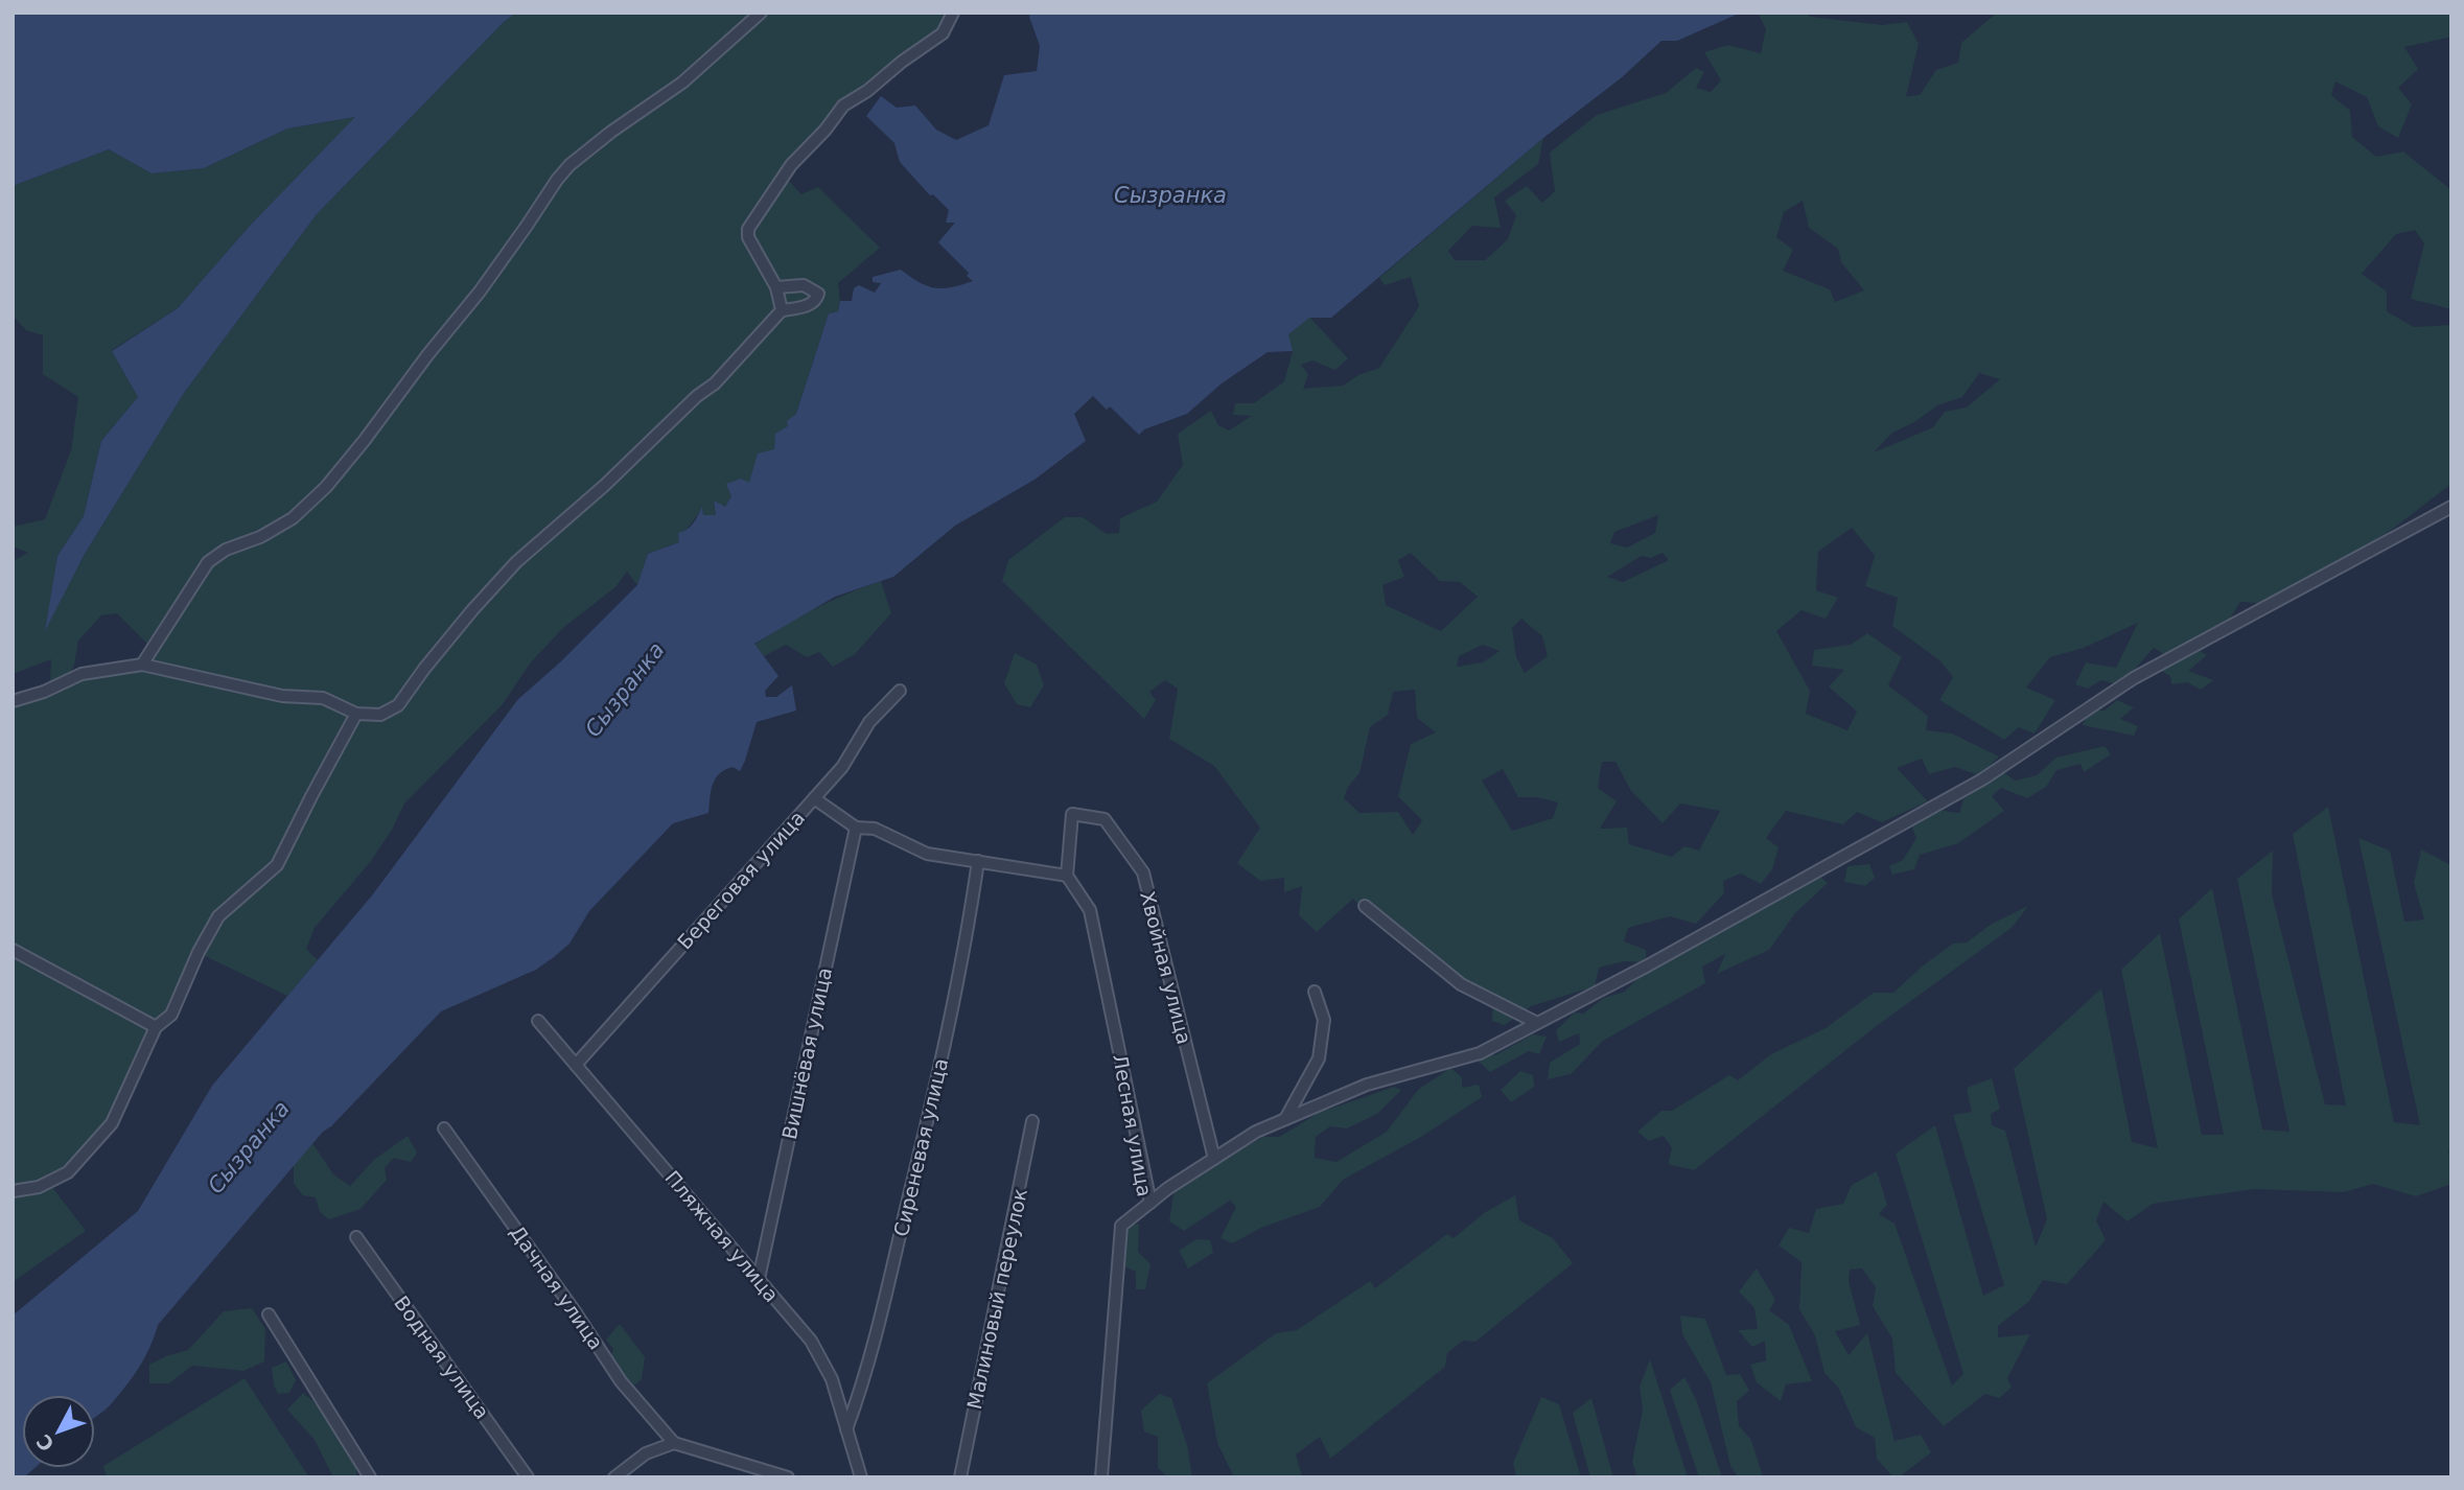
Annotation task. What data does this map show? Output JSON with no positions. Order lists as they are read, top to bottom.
{
  "streets": {
    "street": [
      "Береговая улица",
      "Хвойная улица",
      "Вишнёвая улица",
      "Лесная улица",
      "Сиреневая улица",
      "Пляжная улица",
      "Дачная улица",
      "Малиновый переулок",
      "Водная улица"
    ]
  },
  "crossings": [
    ["Береговая улица", "Пляжная улица"],
    ["Хвойная улица", "Лесная улица"],
    ["Вишнёвая улица", "Пляжная улица"],
    ["Сиреневая улица", "Пляжная улица"]
  ],
  "water": ["Сызранка"],
  "north": "bottom left"
}
